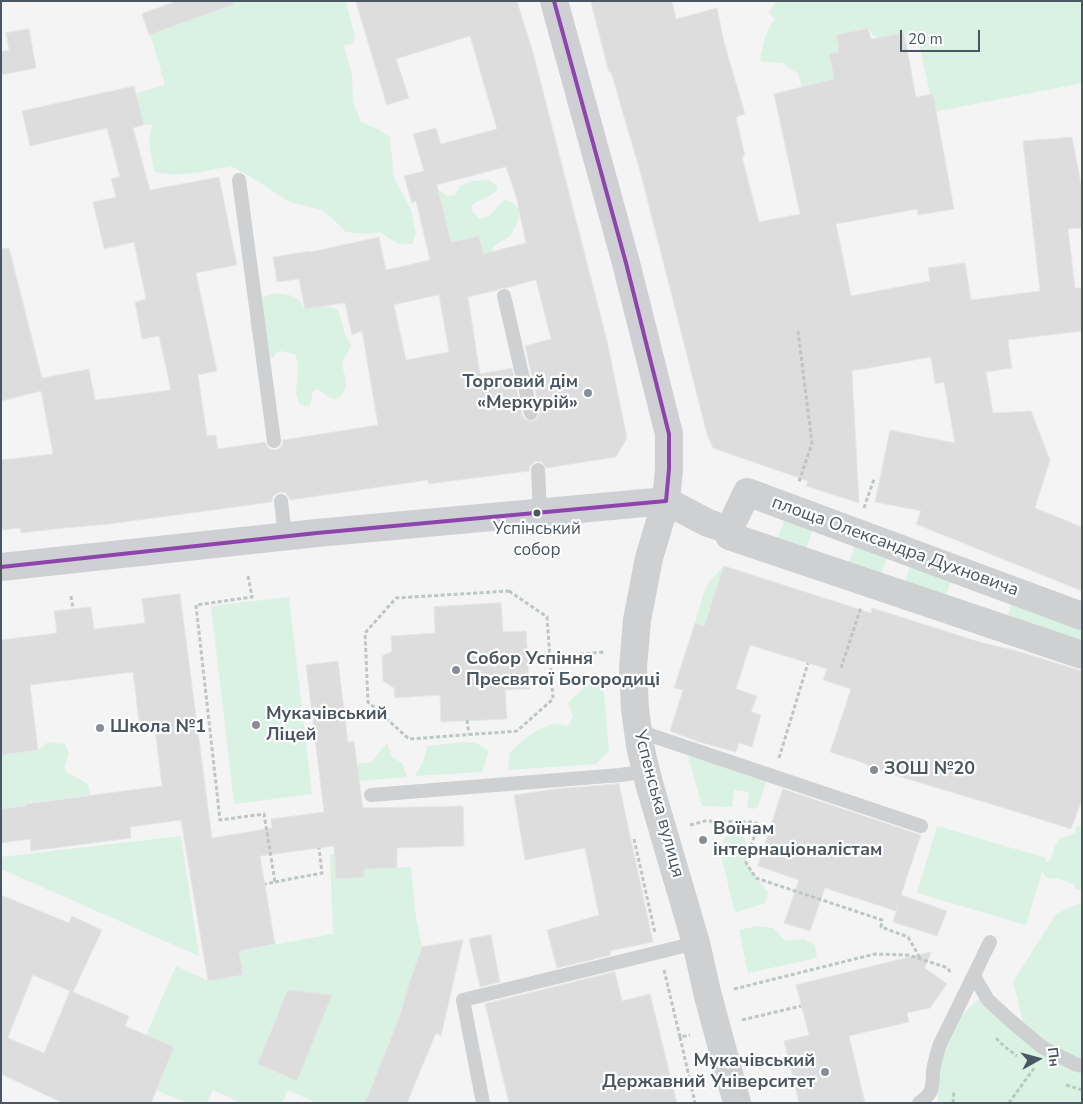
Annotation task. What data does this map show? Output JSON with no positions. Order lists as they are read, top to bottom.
{
  "streets": {
    "street": ["площа Олександра Духновича", "Успенська вулиця"]
  },
  "places": [
    "Торговий дім «Меркурій»",
    "Успінський собор",
    "Собор Успіння Пресвятої Богородиці",
    "Мукачівський Ліцей",
    "Школа №1",
    "ЗОШ №20",
    "Воїнам інтернаціоналістам",
    "Мукачівський Державний Університет"
  ],
  "scale_bar": "20 m",
  "north": "right"
}
